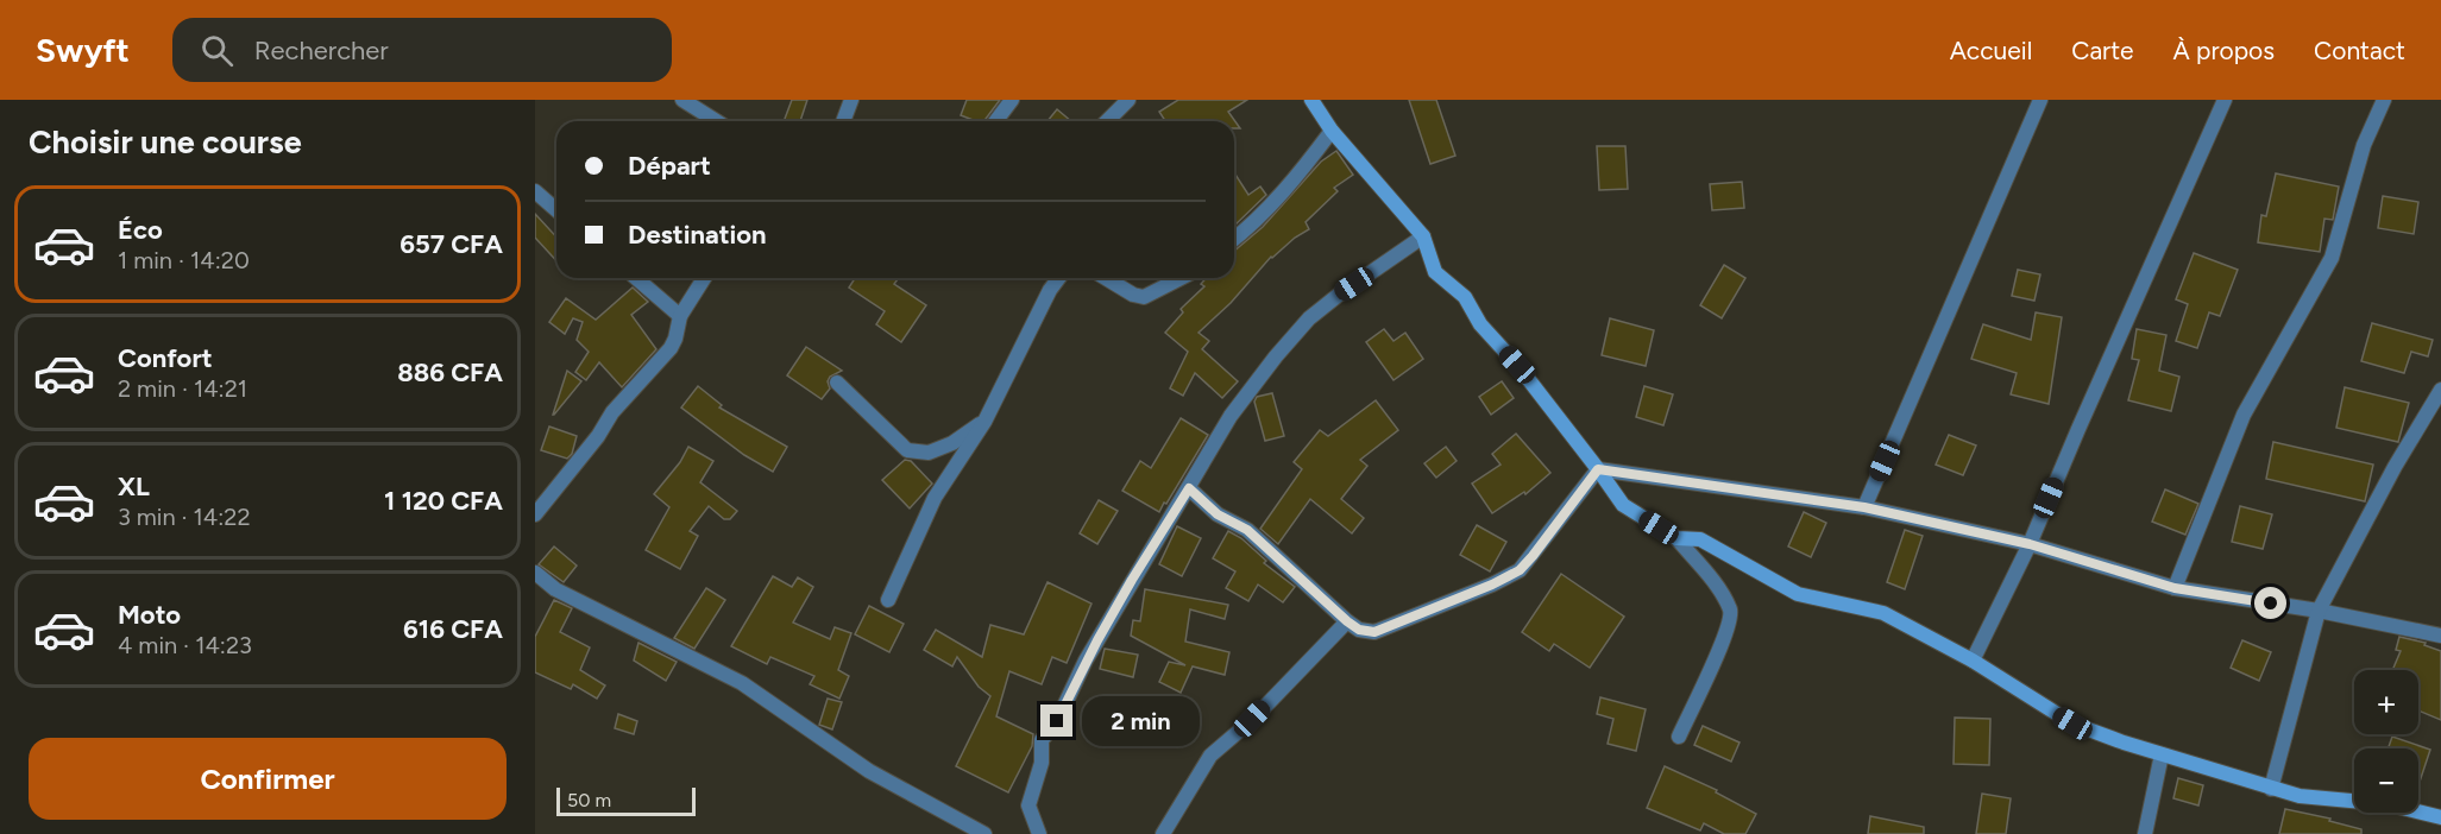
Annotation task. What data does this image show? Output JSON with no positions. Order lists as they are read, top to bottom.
{
  "scale_bar": "50 m",
  "page": {
    "header": "Swyft",
    "search": "Rechercher",
    "nav": [
      "Accueil",
      "Carte",
      "À propos",
      "Contact"
    ],
    "heading": "Choisir une course",
    "banner": ["Départ", "Destination"],
    "list": [
      {
        "name": "Éco",
        "note": "1 min · 14:20",
        "value": "657 CFA"
      },
      {
        "name": "Confort",
        "note": "2 min · 14:21",
        "value": "886 CFA"
      },
      {
        "name": "XL",
        "note": "3 min · 14:22",
        "value": "1 120 CFA"
      },
      {
        "name": "Moto",
        "note": "4 min · 14:23",
        "value": "616 CFA"
      }
    ],
    "map_buttons": ["+", "−"],
    "bubble": "2 min",
    "buttons": "Confirmer",
    "scale": "50 m"
  }
}
